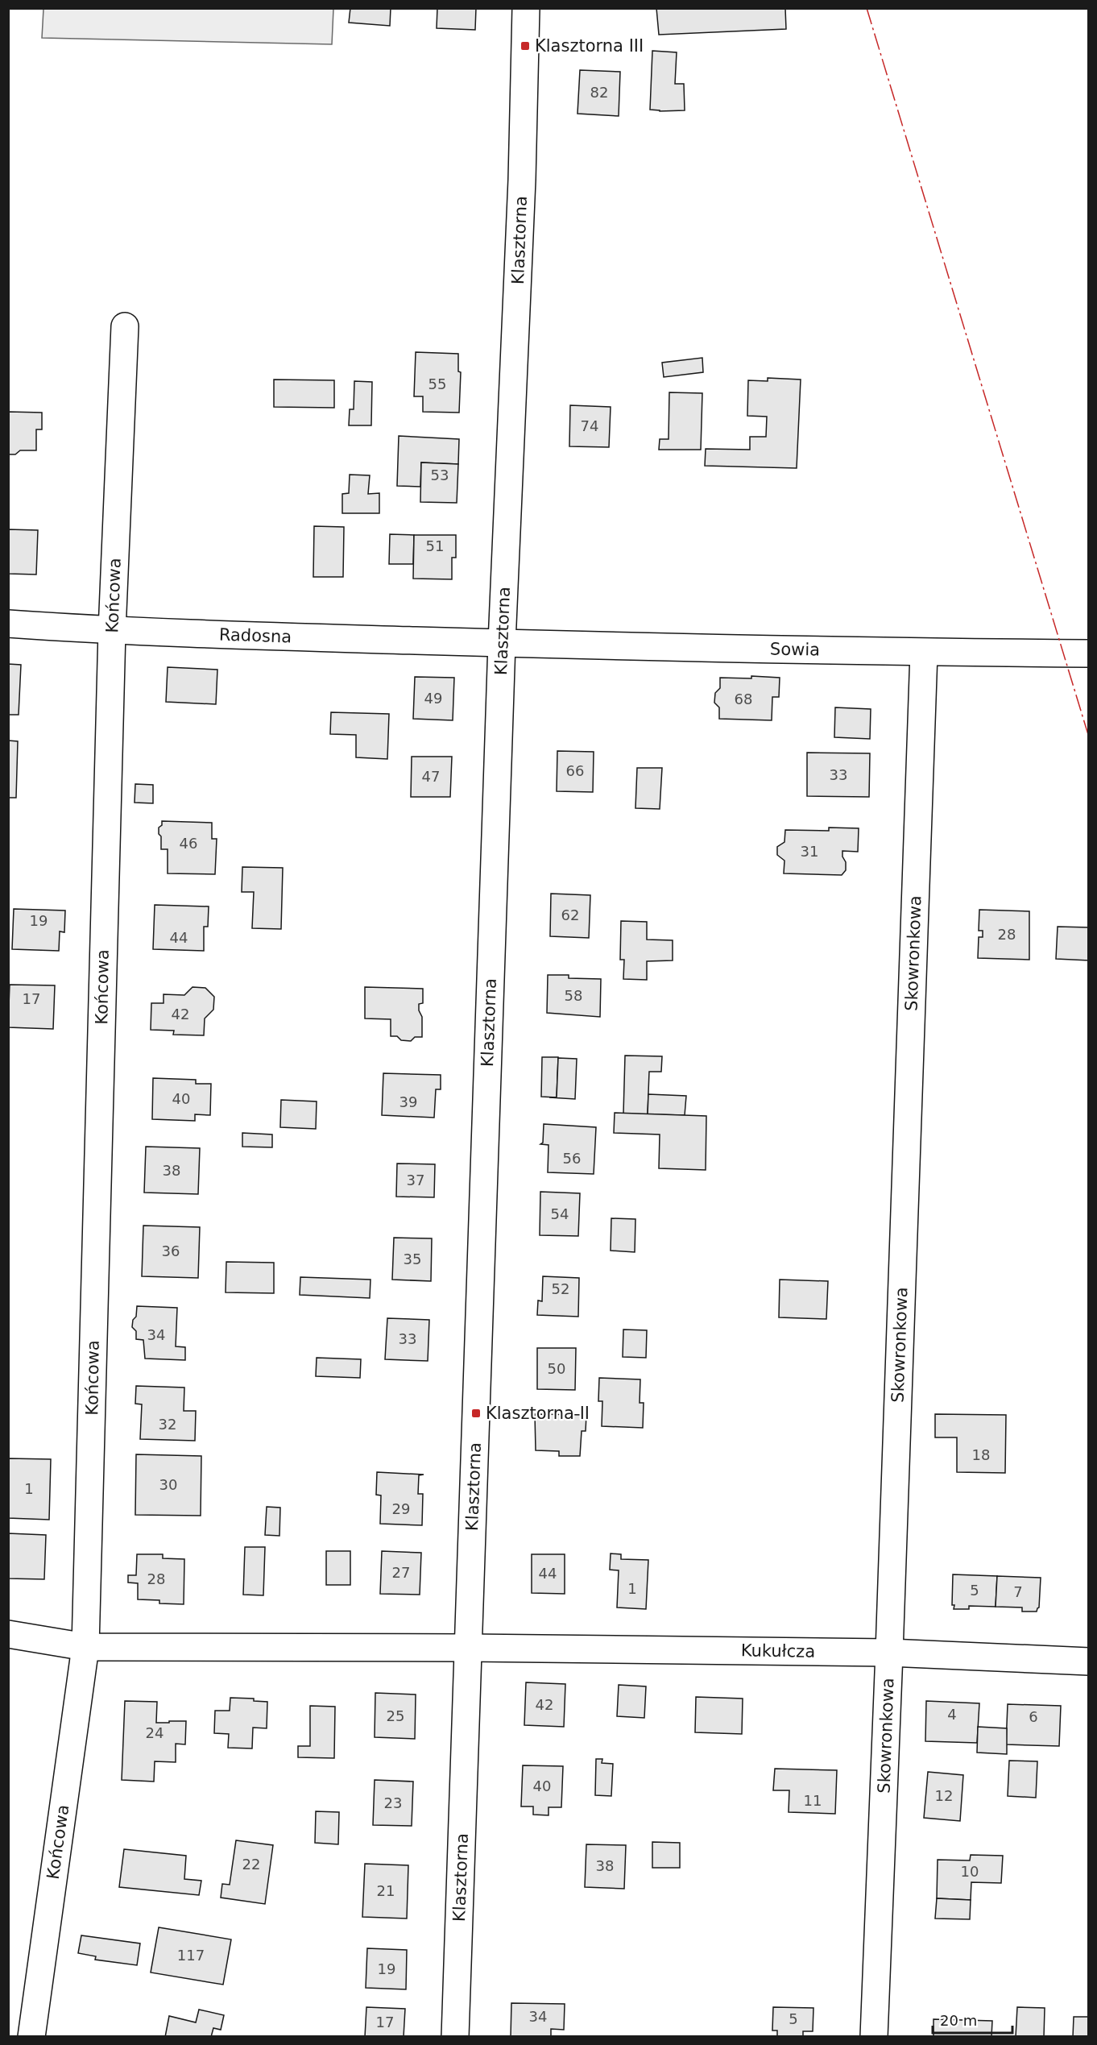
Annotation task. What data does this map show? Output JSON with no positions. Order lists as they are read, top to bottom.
{
  "streets": {
    "street": [
      "Klasztorna",
      "Końcowa",
      "Radosna",
      "Sowia",
      "Skowronkowa",
      "Kukułcza"
    ]
  },
  "crossings": [
    ["Klasztorna", "Radosna"],
    ["Klasztorna", "Sowia"],
    ["Klasztorna", "Kukułcza"],
    ["Końcowa", "Radosna"],
    ["Końcowa", "Kukułcza"],
    ["Radosna", "Sowia"],
    ["Sowia", "Skowronkowa"],
    ["Skowronkowa", "Kukułcza"]
  ],
  "places": {
    "transit": ["Klasztorna III", "Klasztorna II"]
  },
  "house_numbers": [
    "82",
    "55",
    "74",
    "53",
    "51",
    "49",
    "68",
    "66",
    "33",
    "47",
    "46",
    "31",
    "62",
    "19",
    "28",
    "44",
    "58",
    "17",
    "42",
    "40",
    "39",
    "56",
    "38",
    "37",
    "54",
    "36",
    "35",
    "52",
    "34",
    "33",
    "50",
    "32",
    "18",
    "30",
    "1",
    "29",
    "27",
    "44",
    "28",
    "1",
    "5",
    "7",
    "42",
    "4",
    "25",
    "6",
    "24",
    "40",
    "12",
    "11",
    "23",
    "22",
    "38",
    "10",
    "21",
    "117",
    "19",
    "34",
    "5",
    "17"
  ],
  "scale_bar": "20 m"
}
